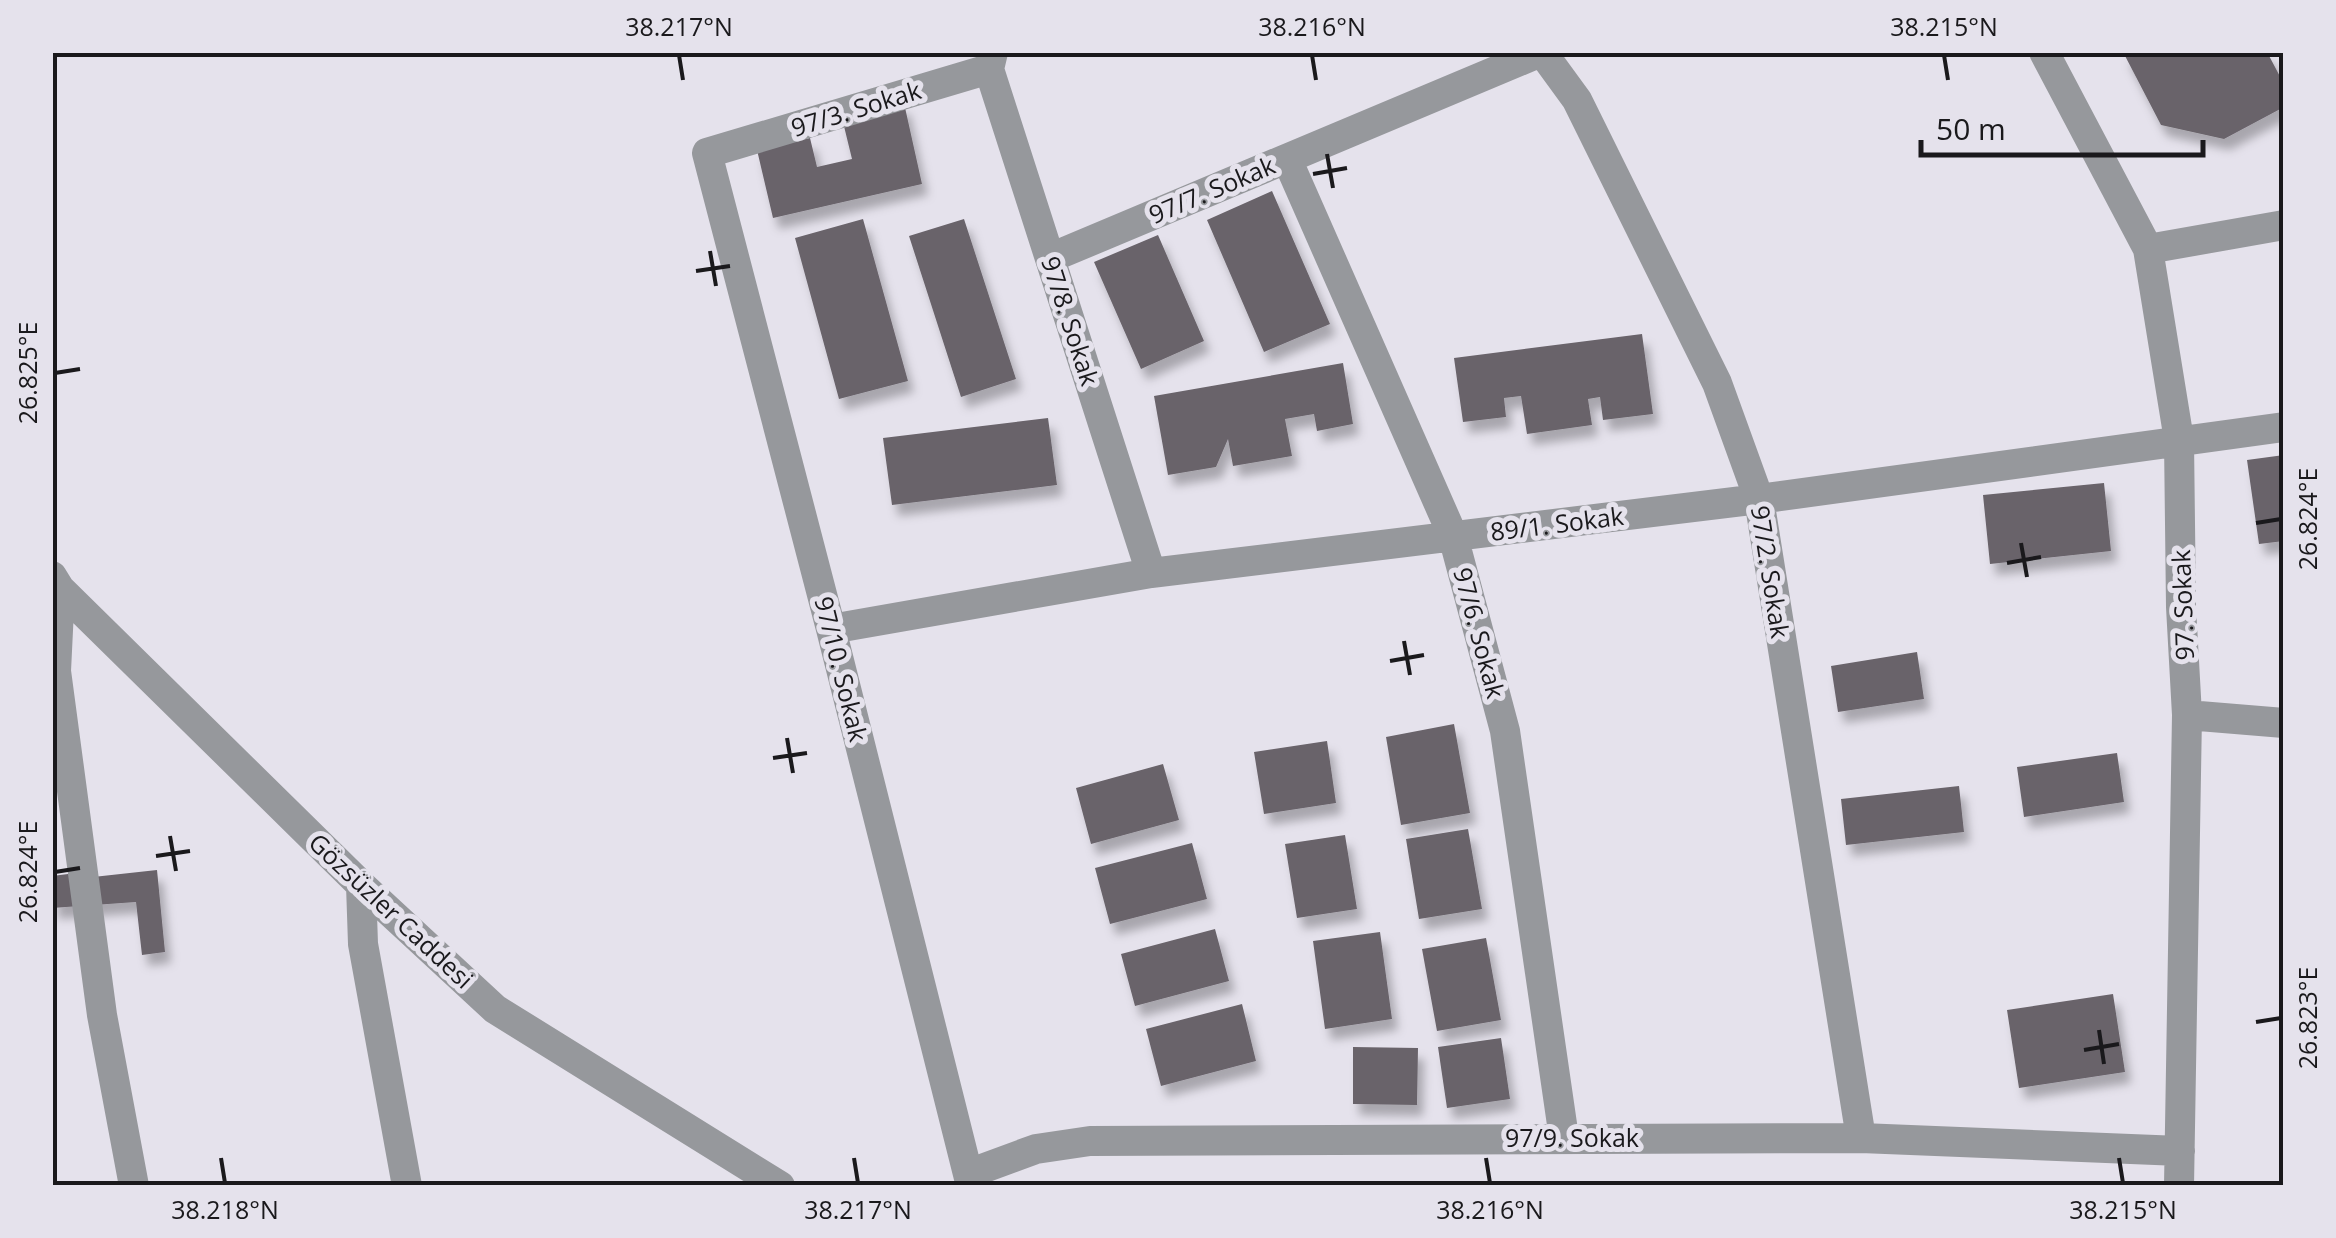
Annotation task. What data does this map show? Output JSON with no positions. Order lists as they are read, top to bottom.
{
  "streets": {
    "street": [
      "97/3. Sokak",
      "97/7. Sokak",
      "97/8. Sokak",
      "89/1. Sokak",
      "97/2. Sokak",
      "97. Sokak",
      "97/6. Sokak",
      "97/10. Sokak",
      "Gözsüzler Caddesi",
      "97/9. Sokak"
    ]
  },
  "crossings": [
    ["97/3. Sokak", "97/8. Sokak"],
    ["97/3. Sokak", "97/10. Sokak"],
    ["97/7. Sokak", "97/8. Sokak"],
    ["97/7. Sokak", "97/2. Sokak"],
    ["97/7. Sokak", "97/6. Sokak"],
    ["97/8. Sokak", "89/1. Sokak"],
    ["89/1. Sokak", "97/2. Sokak"],
    ["89/1. Sokak", "97. Sokak"],
    ["89/1. Sokak", "97/6. Sokak"],
    ["89/1. Sokak", "97/10. Sokak"],
    ["97/2. Sokak", "97/9. Sokak"],
    ["97. Sokak", "97/9. Sokak"],
    ["97/6. Sokak", "97/9. Sokak"],
    ["97/10. Sokak", "97/9. Sokak"]
  ],
  "scale_bar": "50 m",
  "coordinates": [
    "38.217°N",
    "38.216°N",
    "38.215°N",
    "26.825°E",
    "26.824°E",
    "26.823°E",
    "38.218°N"
  ]
}
